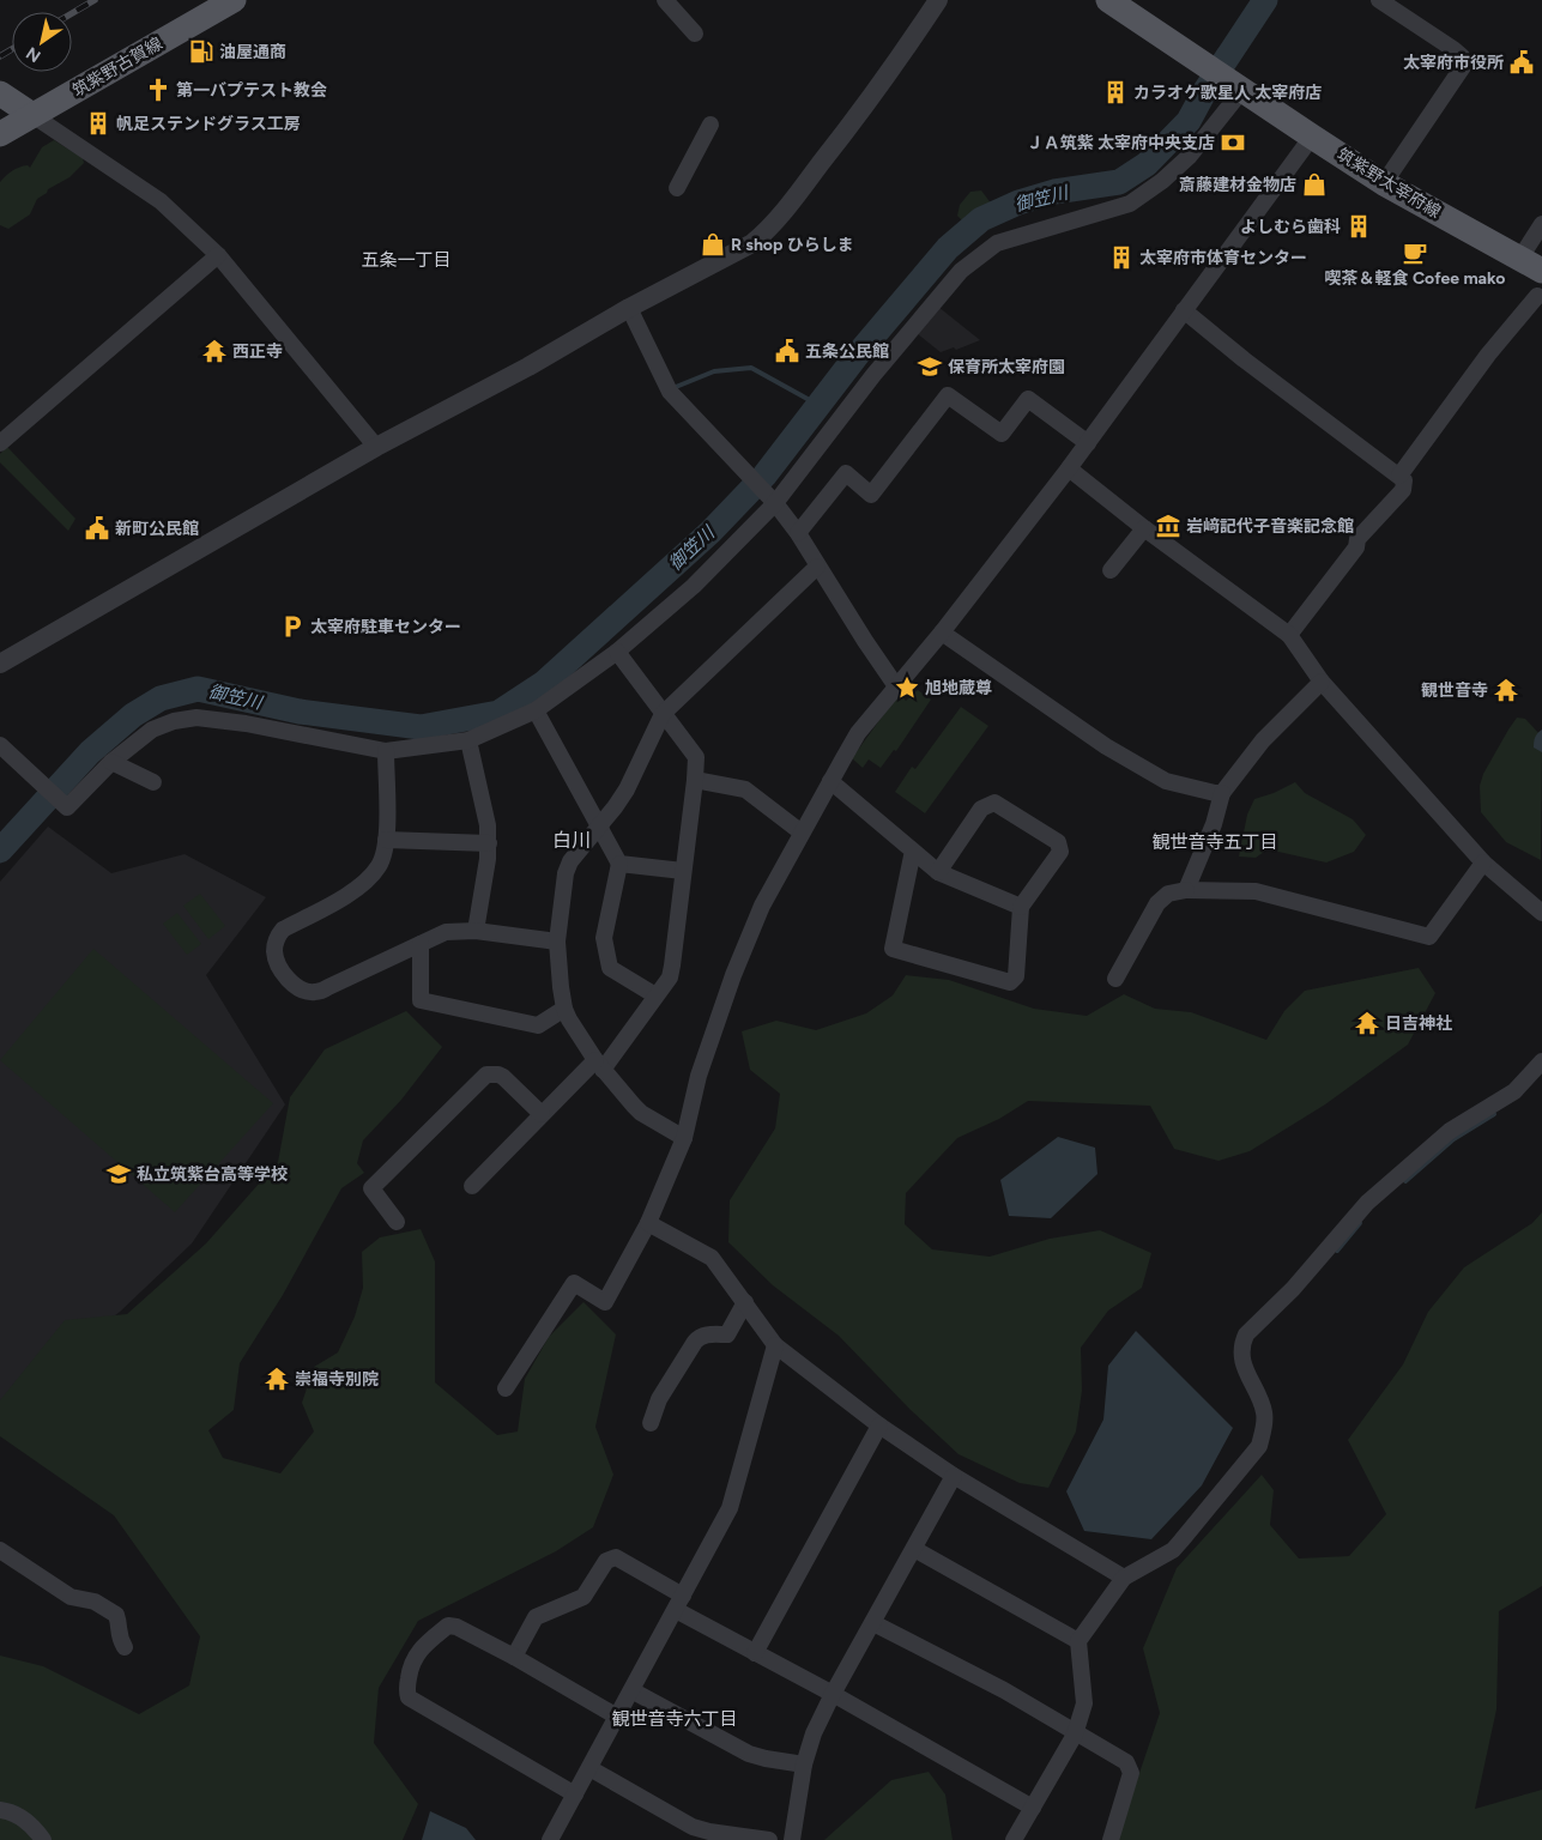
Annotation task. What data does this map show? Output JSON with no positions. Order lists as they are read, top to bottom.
{
  "streets": {
    "main road": ["筑紫野古賀線", "筑紫野太宰府線"]
  },
  "districts": [
    "五条一丁目",
    "白川",
    "観世音寺五丁目",
    "観世音寺六丁目"
  ],
  "water": ["御笠川"],
  "places": {
    "fuel station": ["油屋通商"],
    "public building": ["太宰府市役所", "五条公民館", "新町公民館"],
    "church": ["第一バプテスト教会"],
    "building": [
      "カラオケ歌星人 太宰府店",
      "帆足ステンドグラス工房",
      "よしむら歯科",
      "太宰府市体育センター"
    ],
    "bank": ["ＪＡ筑紫 太宰府中央支店"],
    "shop": ["斎藤建材金物店", "R shop ひらしま"],
    "cafe": ["喫茶＆軽食 Cofee mako"],
    "temple": [
      "西正寺",
      "観世音寺",
      "日吉神社",
      "崇福寺別院"
    ],
    "school or university": ["保育所太宰府園", "私立筑紫台高等学校"],
    "museum": ["岩﨑記代子音楽記念館"],
    "parking": ["太宰府駐車センター"],
    "place": ["旭地蔵尊"]
  },
  "north": "bottom left"
}
